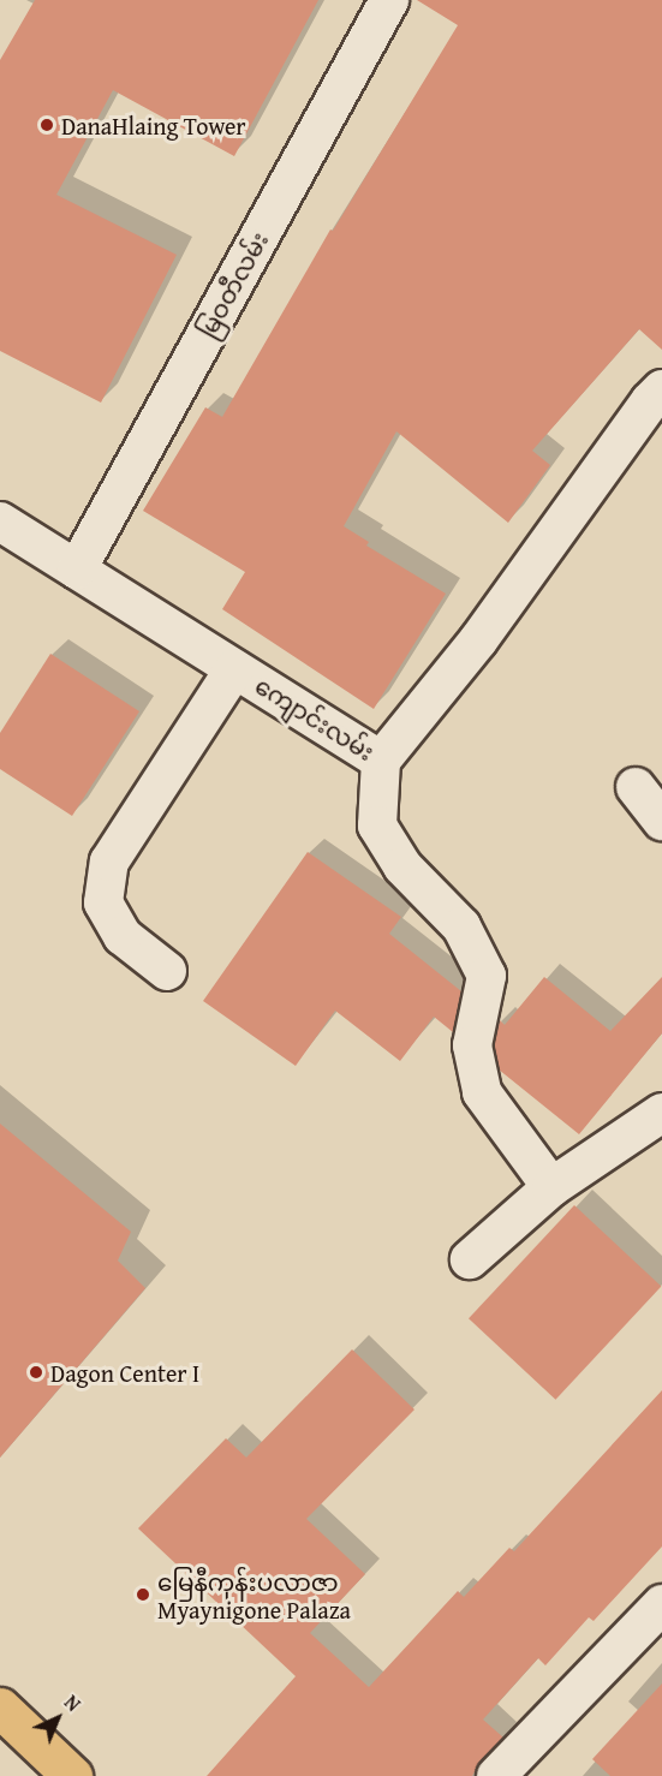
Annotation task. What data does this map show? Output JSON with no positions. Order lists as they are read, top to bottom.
{
  "streets": {
    "street": ["မြဝတီလမ်း", "ကျောင်းလမ်း"]
  },
  "crossings": [
    ["မြဝတီလမ်း", "ကျောင်းလမ်း"]
  ],
  "places": ["DanaHlaing Tower", "Dagon Center I", "မြေနီကုန်းပလာဇာ Myaynigone Palaza"],
  "north": "top right"
}
